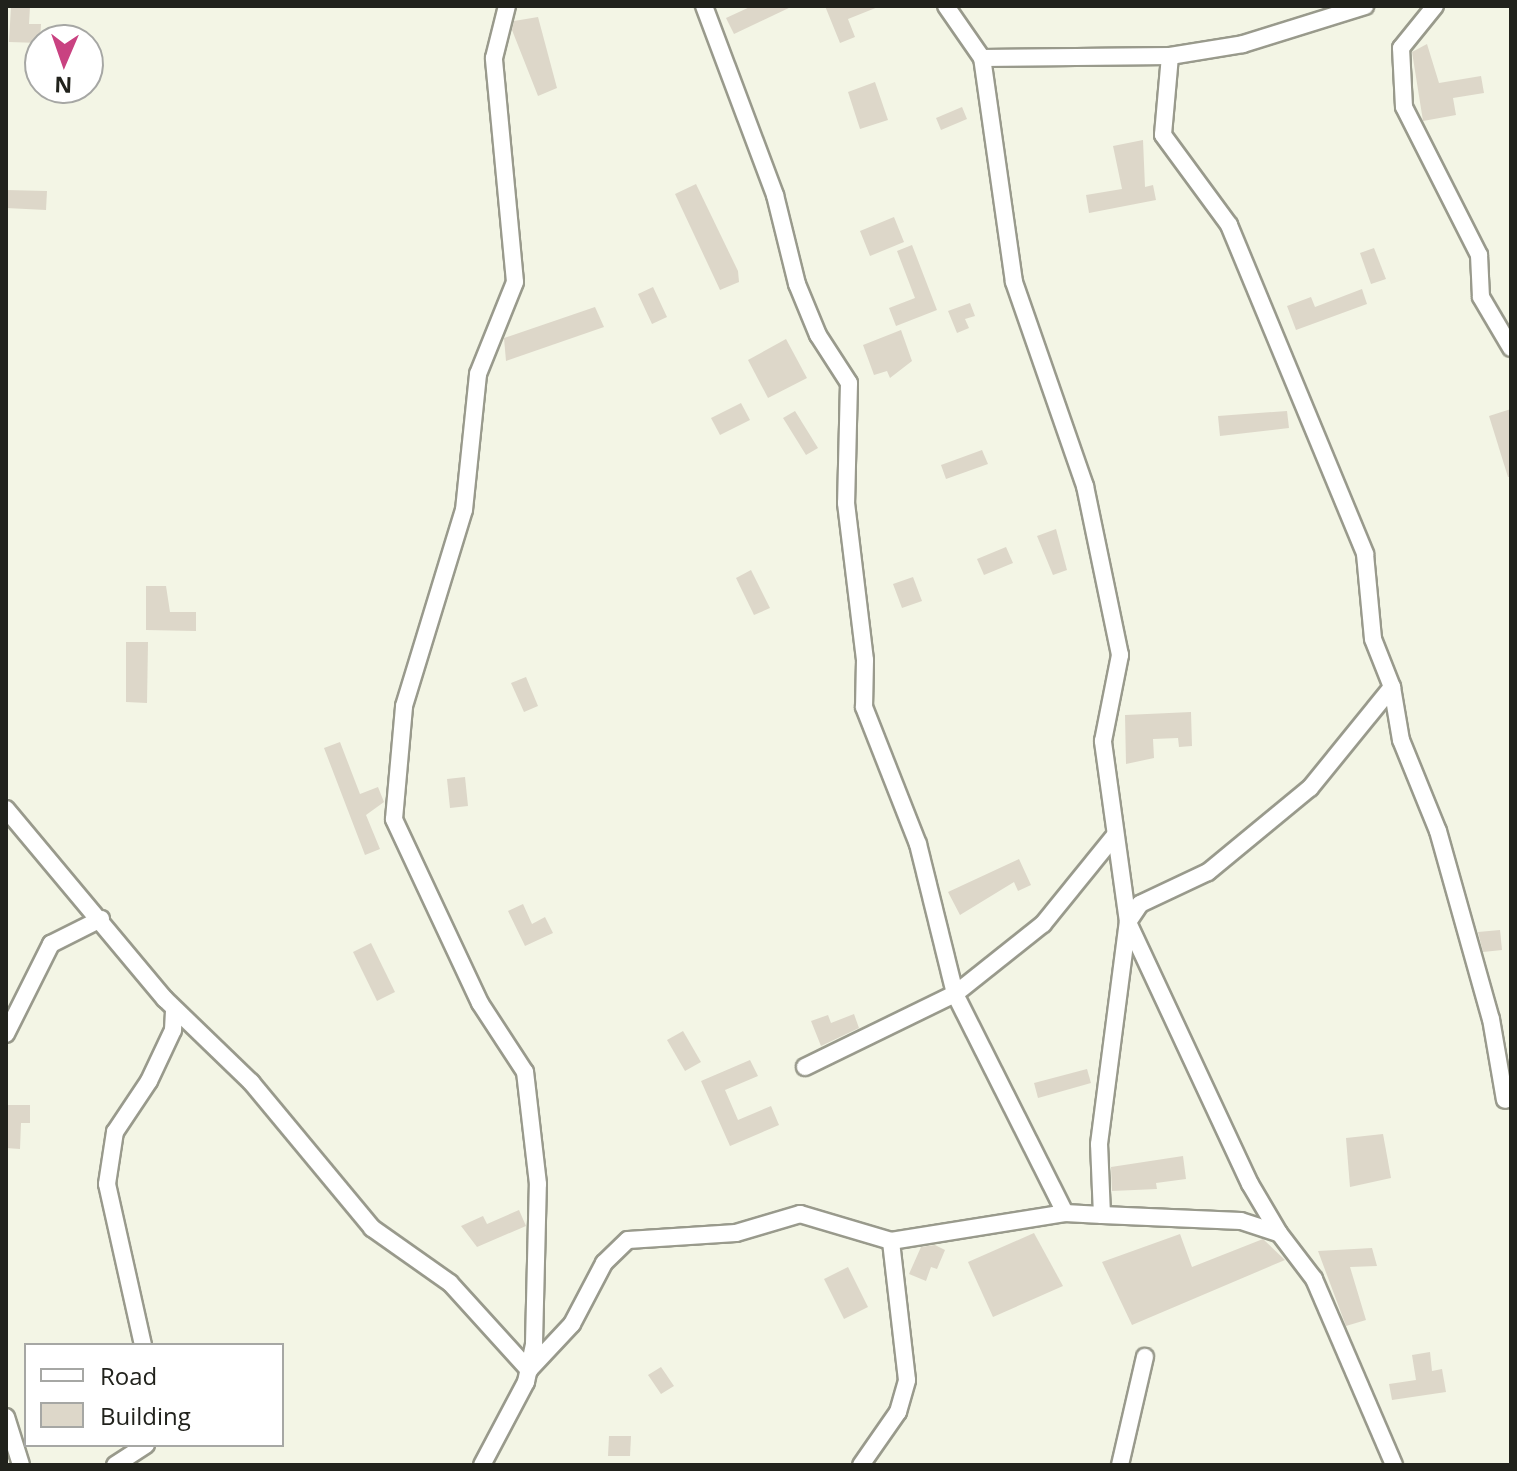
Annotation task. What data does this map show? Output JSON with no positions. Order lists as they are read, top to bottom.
{
  "legend": ["Road", "Building"],
  "north": "bottom"
}
